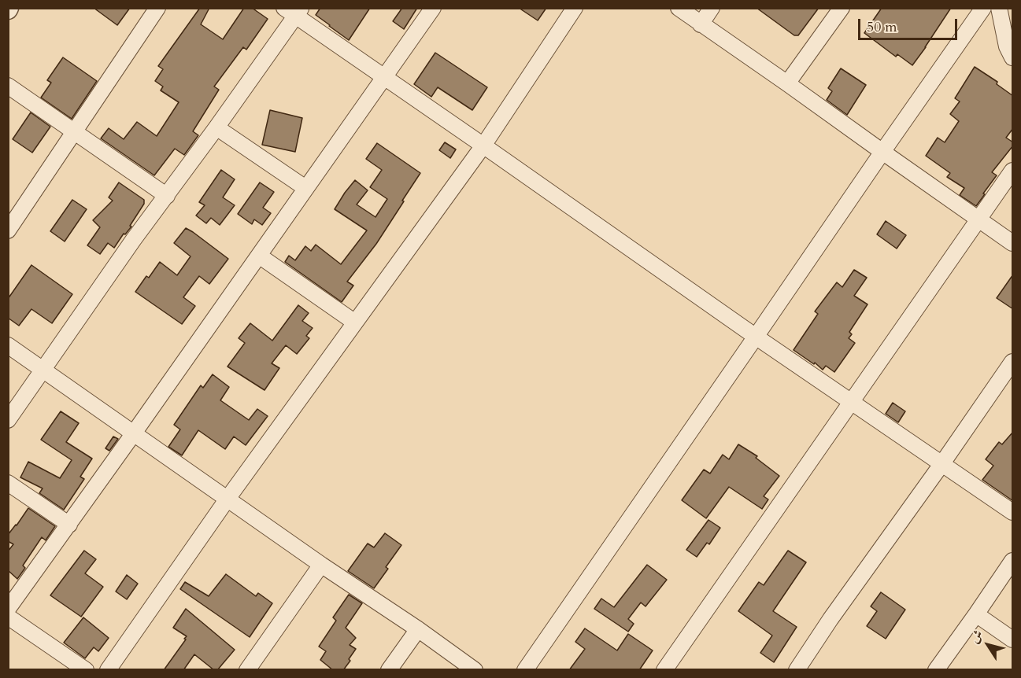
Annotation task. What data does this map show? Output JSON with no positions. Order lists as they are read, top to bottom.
{
  "scale_bar": "50 m",
  "north": "top left"
}
